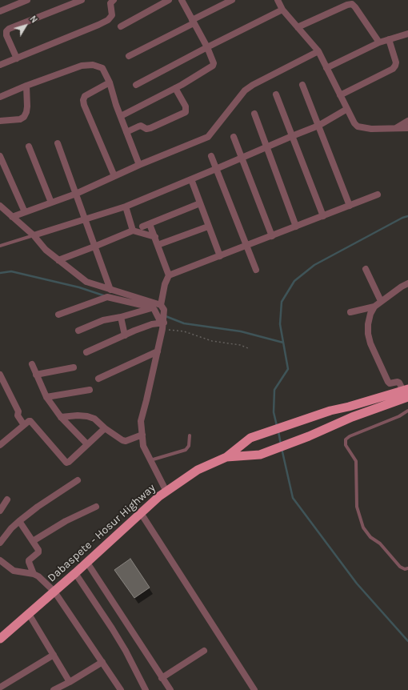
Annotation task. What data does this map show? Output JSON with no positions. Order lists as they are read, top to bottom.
{
  "streets": {
    "highway": ["Dabaspete - Hosur Highway"]
  },
  "north": "top right"
}
